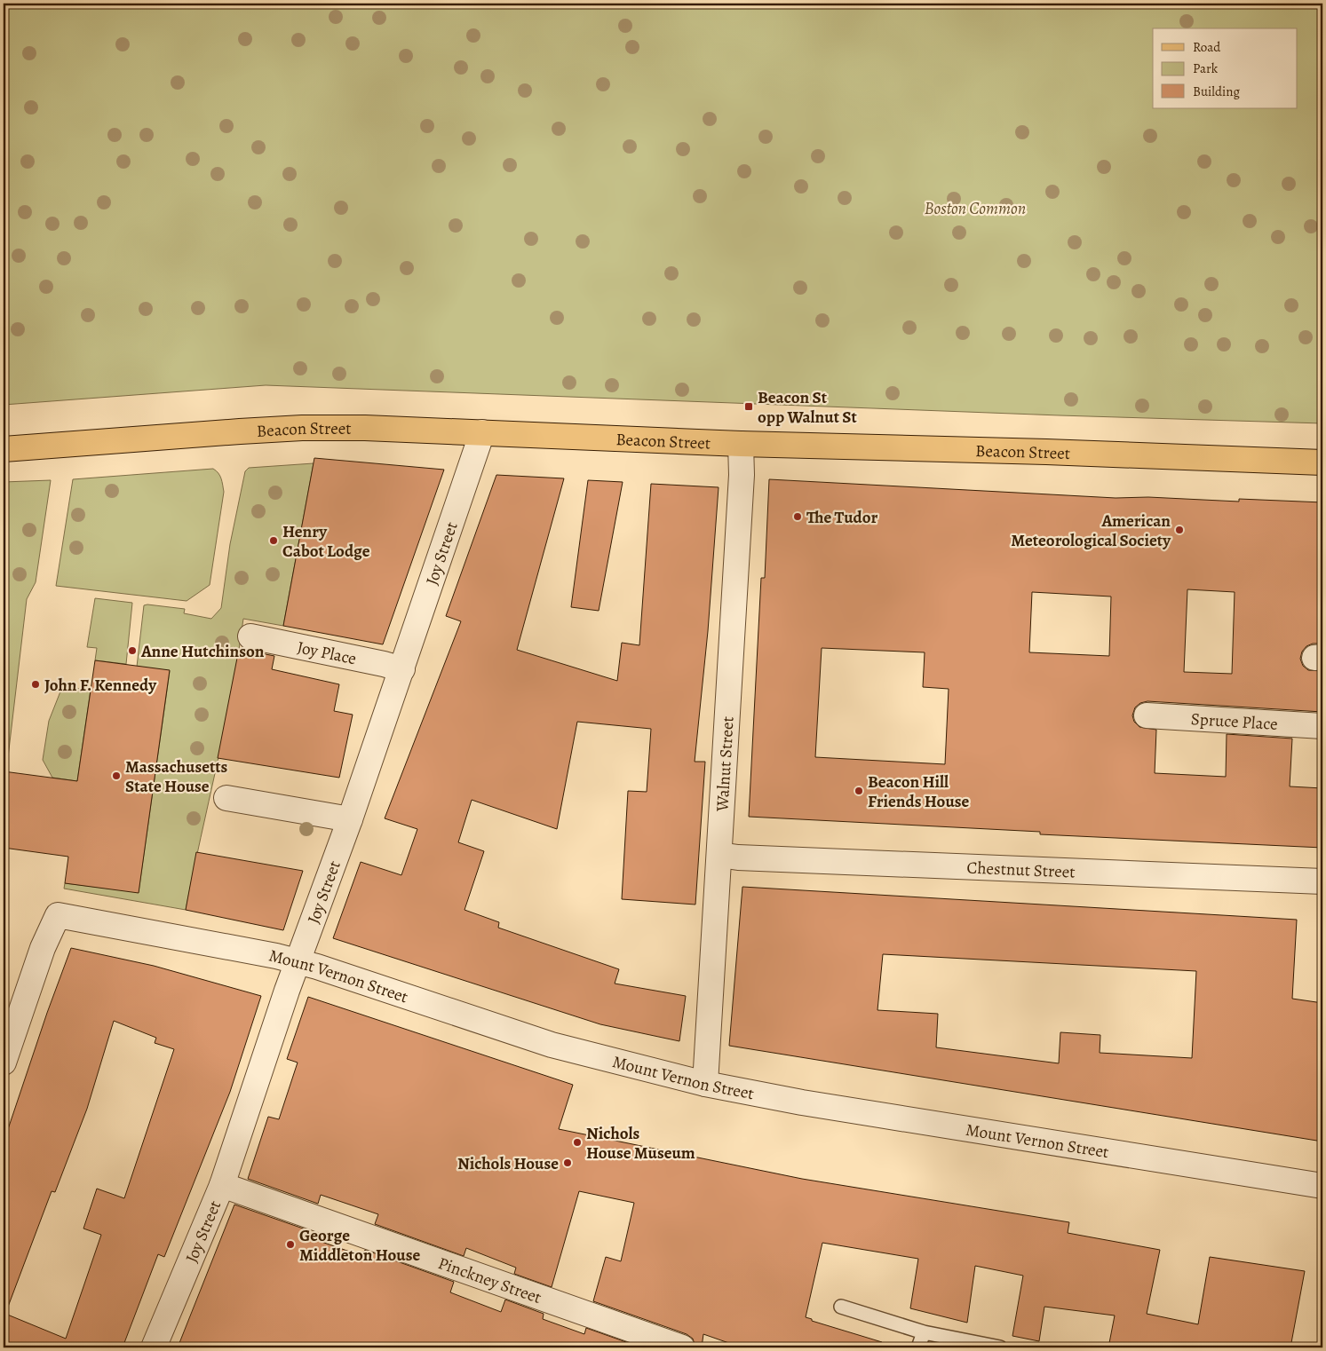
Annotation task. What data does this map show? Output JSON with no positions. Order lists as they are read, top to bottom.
{
  "streets": {
    "main road": ["Beacon Street"],
    "street": [
      "Joy Street",
      "Joy Place",
      "Spruce Place",
      "Walnut Street",
      "Chestnut Street",
      "Mount Vernon Street",
      "Pinckney Street"
    ]
  },
  "crossings": [
    ["Beacon Street", "Joy Street"],
    ["Beacon Street", "Walnut Street"],
    ["Joy Street", "Joy Place"],
    ["Joy Street", "Mount Vernon Street"],
    ["Joy Street", "Pinckney Street"],
    ["Walnut Street", "Chestnut Street"],
    ["Walnut Street", "Mount Vernon Street"]
  ],
  "parks": ["Boston Common"],
  "places": {
    "transit": ["Beacon St opp Walnut St"],
    "other": [
      "The Tudor",
      "American Meteorological Society",
      "Henry Cabot Lodge",
      "Anne Hutchinson",
      "John F. Kennedy",
      "Massachusetts State House",
      "Beacon Hill Friends House",
      "Nichols House Museum",
      "Nichols House",
      "George Middleton House"
    ]
  },
  "legend": ["Road", "Park", "Building"]
}
